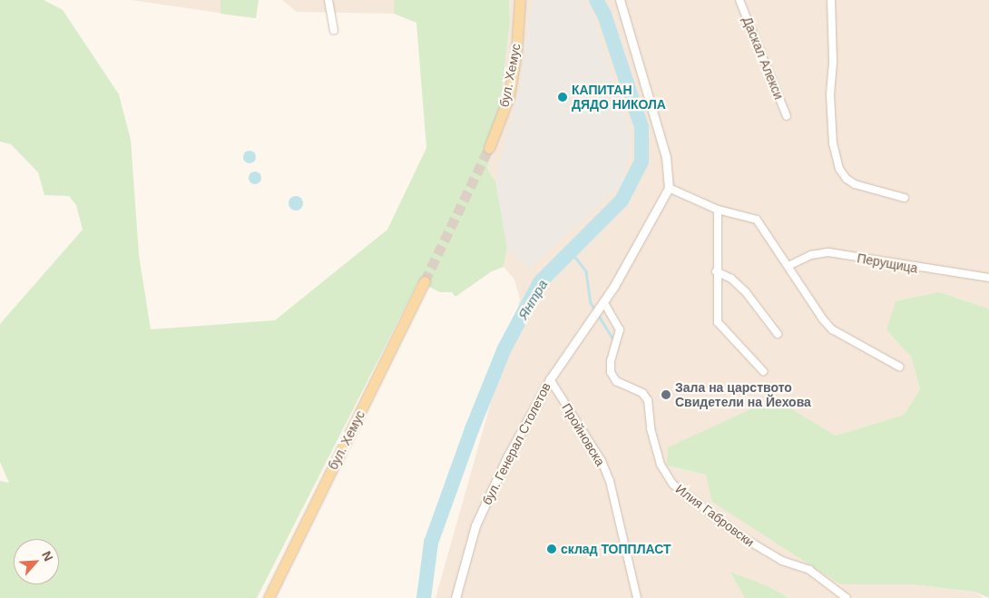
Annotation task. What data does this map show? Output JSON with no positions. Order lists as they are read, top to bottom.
{
  "streets": {
    "main road": ["бул. Хемус"],
    "street": [
      "Даскал Алекси",
      "Перущица",
      "Пройновска",
      "бул. Генерал Столетов",
      "Илия Габровски"
    ]
  },
  "crossings": [
    ["Пройновска", "бул. Генерал Столетов"],
    ["бул. Генерал Столетов", "Илия Габровски"]
  ],
  "water": ["Янтра"],
  "places": ["КАПИТАН ДЯДО НИКОЛА", "Зала на царството Свидетели на Йехова", "склад ТОППЛАСТ"],
  "north": "top right"
}
